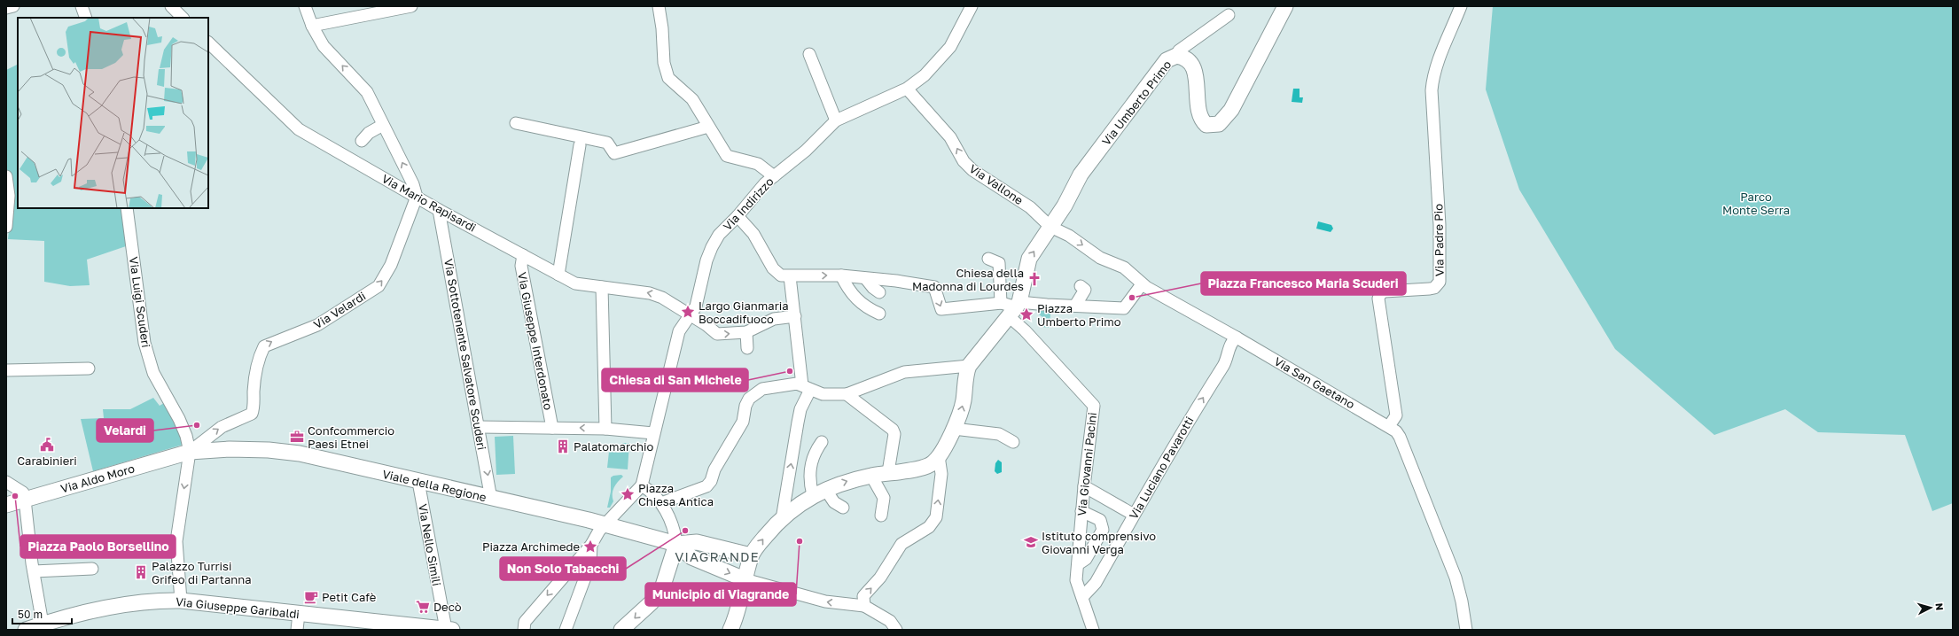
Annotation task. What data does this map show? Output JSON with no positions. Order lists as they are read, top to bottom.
{
  "streets": {
    "main road": [
      "Via Umberto Primo",
      "Via Aldo Moro",
      "Viale della Regione",
      "Via Giuseppe Garibaldi"
    ],
    "street": [
      "Via Vallone",
      "Via Mario Rapisardi",
      "Via Indirizzo",
      "Via Padre Pio",
      "Via Luigi Scuderi",
      "Via Velardi",
      "Via Giuseppe Interdonato",
      "Via Sottotenente Salvatore Scuderi",
      "Via San Gaetano",
      "Via Giovanni Pacini",
      "Via Luciano Pavarotti",
      "Via Nello Simili"
    ]
  },
  "crossings": [
    ["Via Umberto Primo", "Via Vallone"],
    ["Via Umberto Primo", "Via San Gaetano"],
    ["Via Umberto Primo", "Via Giovanni Pacini"],
    ["Via Vallone", "Via Indirizzo"],
    ["Via Vallone", "Via San Gaetano"],
    ["Via Mario Rapisardi", "Via Indirizzo"],
    ["Via Mario Rapisardi", "Via Velardi"],
    ["Via Mario Rapisardi", "Via Giuseppe Interdonato"],
    ["Via Mario Rapisardi", "Via Sottotenente Salvatore Scuderi"],
    ["Via Padre Pio", "Via San Gaetano"],
    ["Via Luigi Scuderi", "Via Velardi"],
    ["Via Luigi Scuderi", "Via Aldo Moro"],
    ["Via Luigi Scuderi", "Viale della Regione"],
    ["Via Velardi", "Via Aldo Moro"],
    ["Via Velardi", "Viale della Regione"],
    ["Via Sottotenente Salvatore Scuderi", "Viale della Regione"],
    ["Via San Gaetano", "Via Luciano Pavarotti"],
    ["Via Giovanni Pacini", "Via Luciano Pavarotti"],
    ["Via Aldo Moro", "Viale della Regione"],
    ["Viale della Regione", "Via Nello Simili"],
    ["Via Nello Simili", "Via Giuseppe Garibaldi"]
  ],
  "one_way": ["Via Vallone", "Via Velardi", "Via Luciano Pavarotti"],
  "districts": ["VIAGRANDE"],
  "parks": ["Parco Monte Serra"],
  "places": {
    "church": ["Chiesa della Madonna di Lourdes"],
    "other": [
      "Piazza Francesco Maria Scuderi",
      "Chiesa di San Michele",
      "Velardi",
      "Piazza Paolo Borsellino",
      "Non Solo Tabacchi",
      "Municipio di Viagrande"
    ],
    "place": [
      "Largo Gianmaria Boccadifuoco",
      "Piazza Umberto Primo",
      "Piazza Chiesa Antica",
      "Piazza Archimede"
    ],
    "office": ["Confcommercio Paesi Etnei"],
    "public building": ["Carabinieri"],
    "building": ["Palatomarchio", "Palazzo Turrisi Grifeo di Partanna"],
    "school or university": ["Istituto comprensivo Giovanni Verga"],
    "cafe": ["Petit Cafè"],
    "supermarket": ["Decò"]
  },
  "scale_bar": "50 m",
  "north": "right"
}
